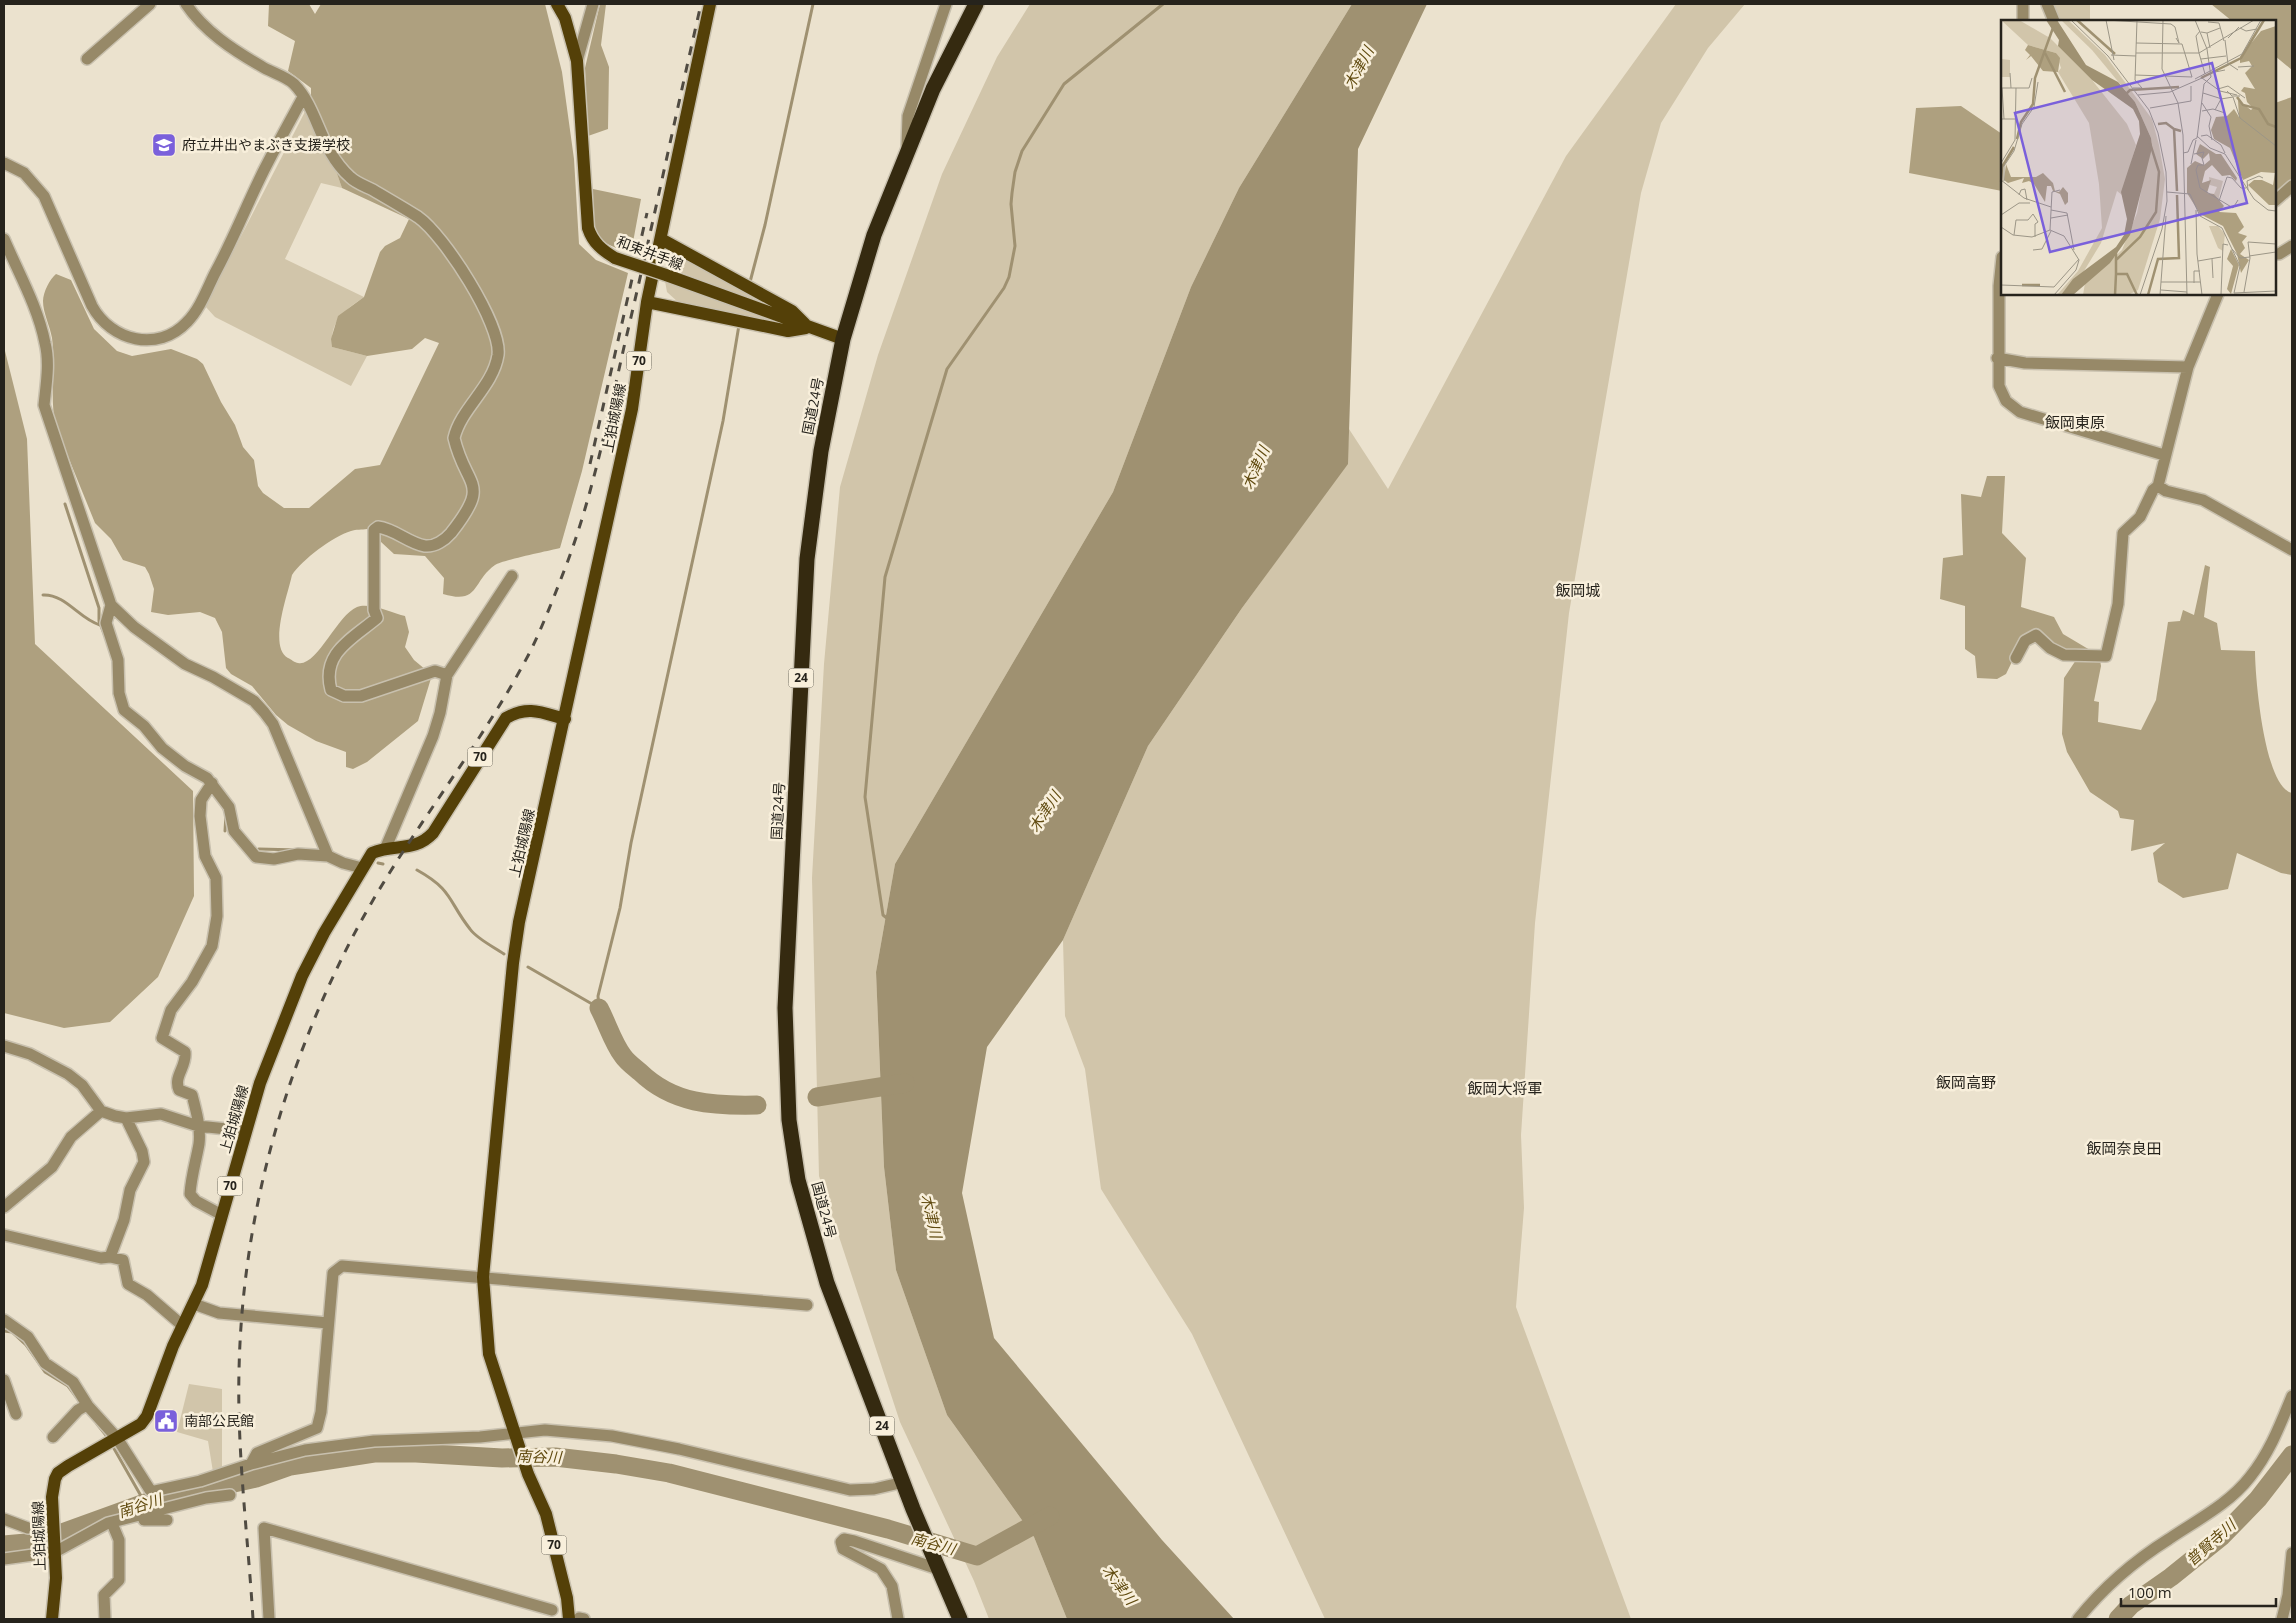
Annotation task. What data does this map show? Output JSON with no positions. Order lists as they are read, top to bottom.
{
  "streets": {
    "highway": ["国道24号", "24"],
    "main road": ["和束井手線", "70", "上狛城陽線"]
  },
  "crossings": [
    ["和束井手線", "国道24号"],
    ["70", "上狛城陽線"]
  ],
  "districts": [
    "飯岡東原",
    "飯岡城",
    "飯岡高野",
    "飯岡大将軍",
    "飯岡奈良田"
  ],
  "water": ["木津川", "南谷川", "普賢寺川"],
  "places": {
    "school or university": ["府立井出やまぶき支援学校"],
    "public building": ["南部公民館"]
  },
  "scale_bar": "100 m"
}
